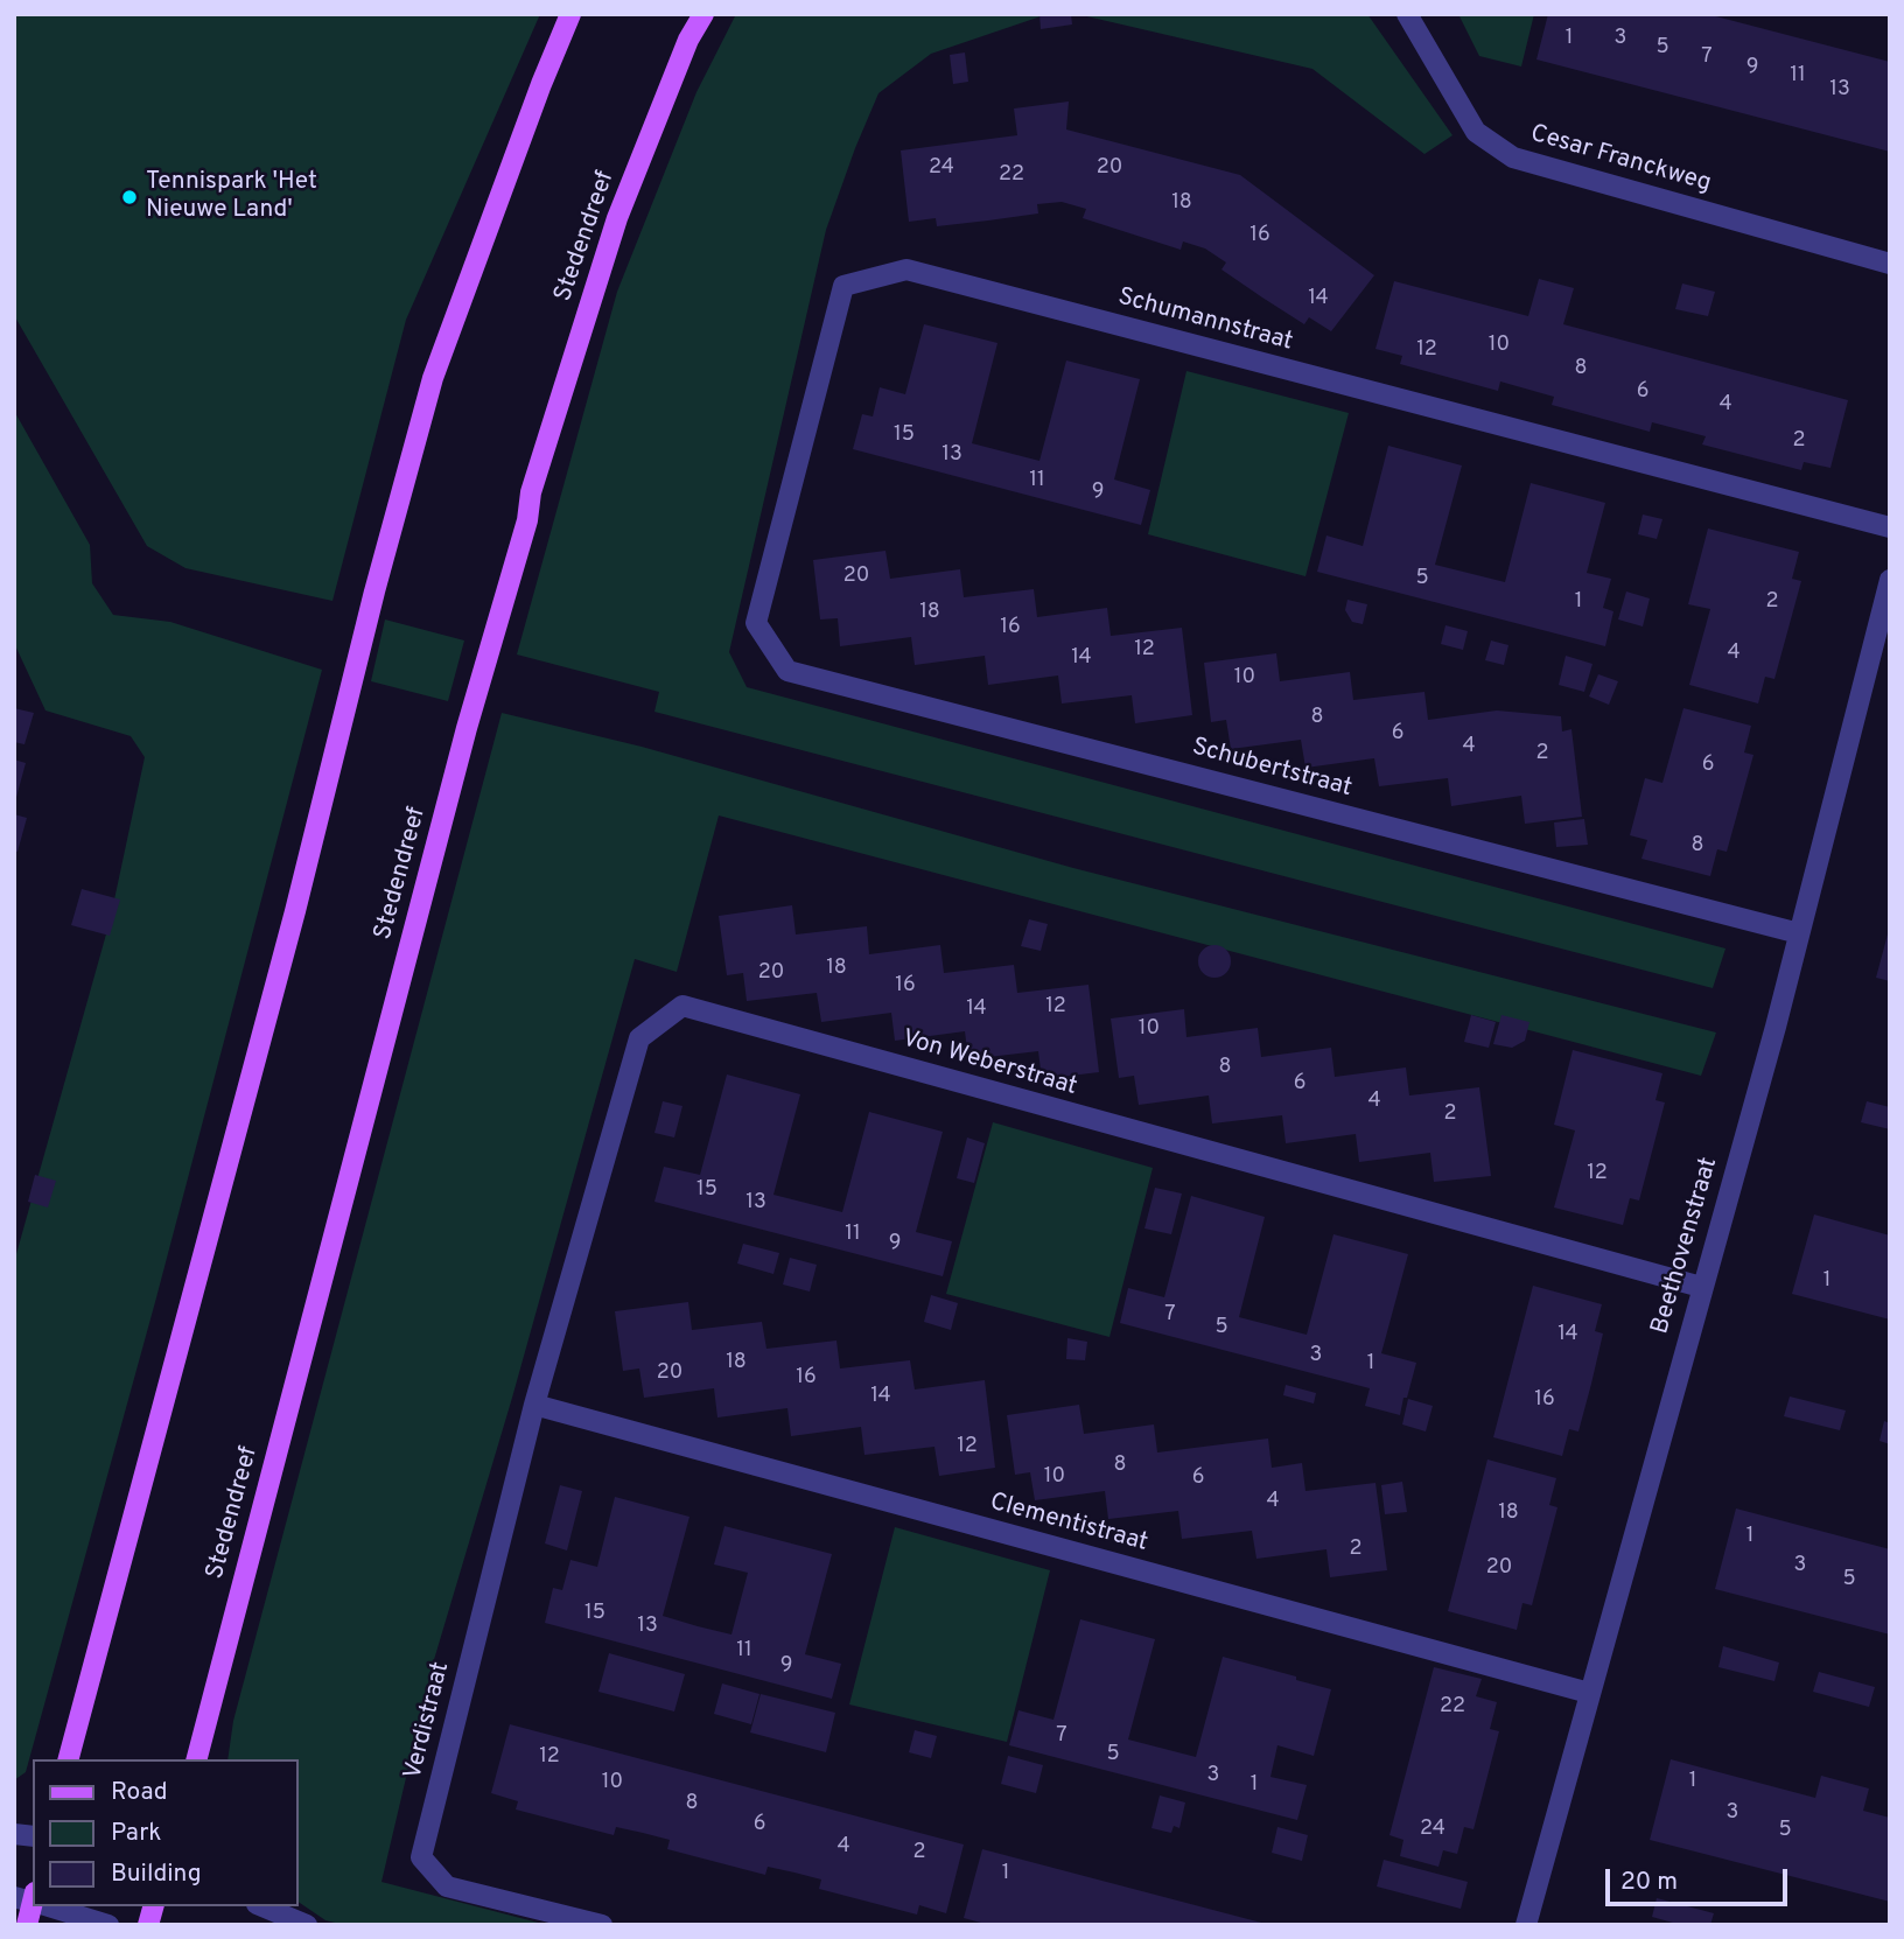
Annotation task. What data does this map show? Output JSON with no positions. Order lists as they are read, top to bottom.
{
  "streets": {
    "main road": ["Stedendreef"],
    "street": [
      "Cesar Franckweg",
      "Schumannstraat",
      "Schubertstraat",
      "Von Weberstraat",
      "Beethovenstraat",
      "Clementistraat",
      "Verdistraat"
    ]
  },
  "crossings": [
    ["Schumannstraat", "Schubertstraat"],
    ["Schubertstraat", "Beethovenstraat"],
    ["Von Weberstraat", "Beethovenstraat"],
    ["Von Weberstraat", "Clementistraat"],
    ["Von Weberstraat", "Verdistraat"],
    ["Beethovenstraat", "Clementistraat"],
    ["Clementistraat", "Verdistraat"]
  ],
  "places": ["Tennispark 'Het Nieuwe Land'"],
  "house_numbers": [
    "1",
    "3",
    "5",
    "7",
    "9",
    "11",
    "13",
    "24",
    "20",
    "22",
    "18",
    "16",
    "14",
    "10",
    "12",
    "8",
    "6",
    "4",
    "15",
    "2",
    "13",
    "11",
    "9",
    "20",
    "5",
    "1",
    "2",
    "18",
    "16",
    "12",
    "4",
    "14",
    "10",
    "8",
    "6",
    "4",
    "2",
    "6",
    "8",
    "18",
    "20",
    "16",
    "12",
    "14",
    "10",
    "8",
    "6",
    "4",
    "2",
    "12",
    "15",
    "13",
    "11",
    "9",
    "1",
    "7",
    "5",
    "14",
    "3",
    "18",
    "1",
    "20",
    "16",
    "14",
    "16",
    "12",
    "8",
    "10",
    "6",
    "4",
    "18",
    "1",
    "2",
    "3",
    "20",
    "5",
    "15",
    "13",
    "11",
    "9",
    "22",
    "7",
    "5",
    "12",
    "3",
    "1",
    "10",
    "1",
    "8",
    "3",
    "6",
    "24",
    "5",
    "4",
    "2",
    "1"
  ],
  "legend": ["Road", "Park", "Building"],
  "scale_bar": "20 m"
}
